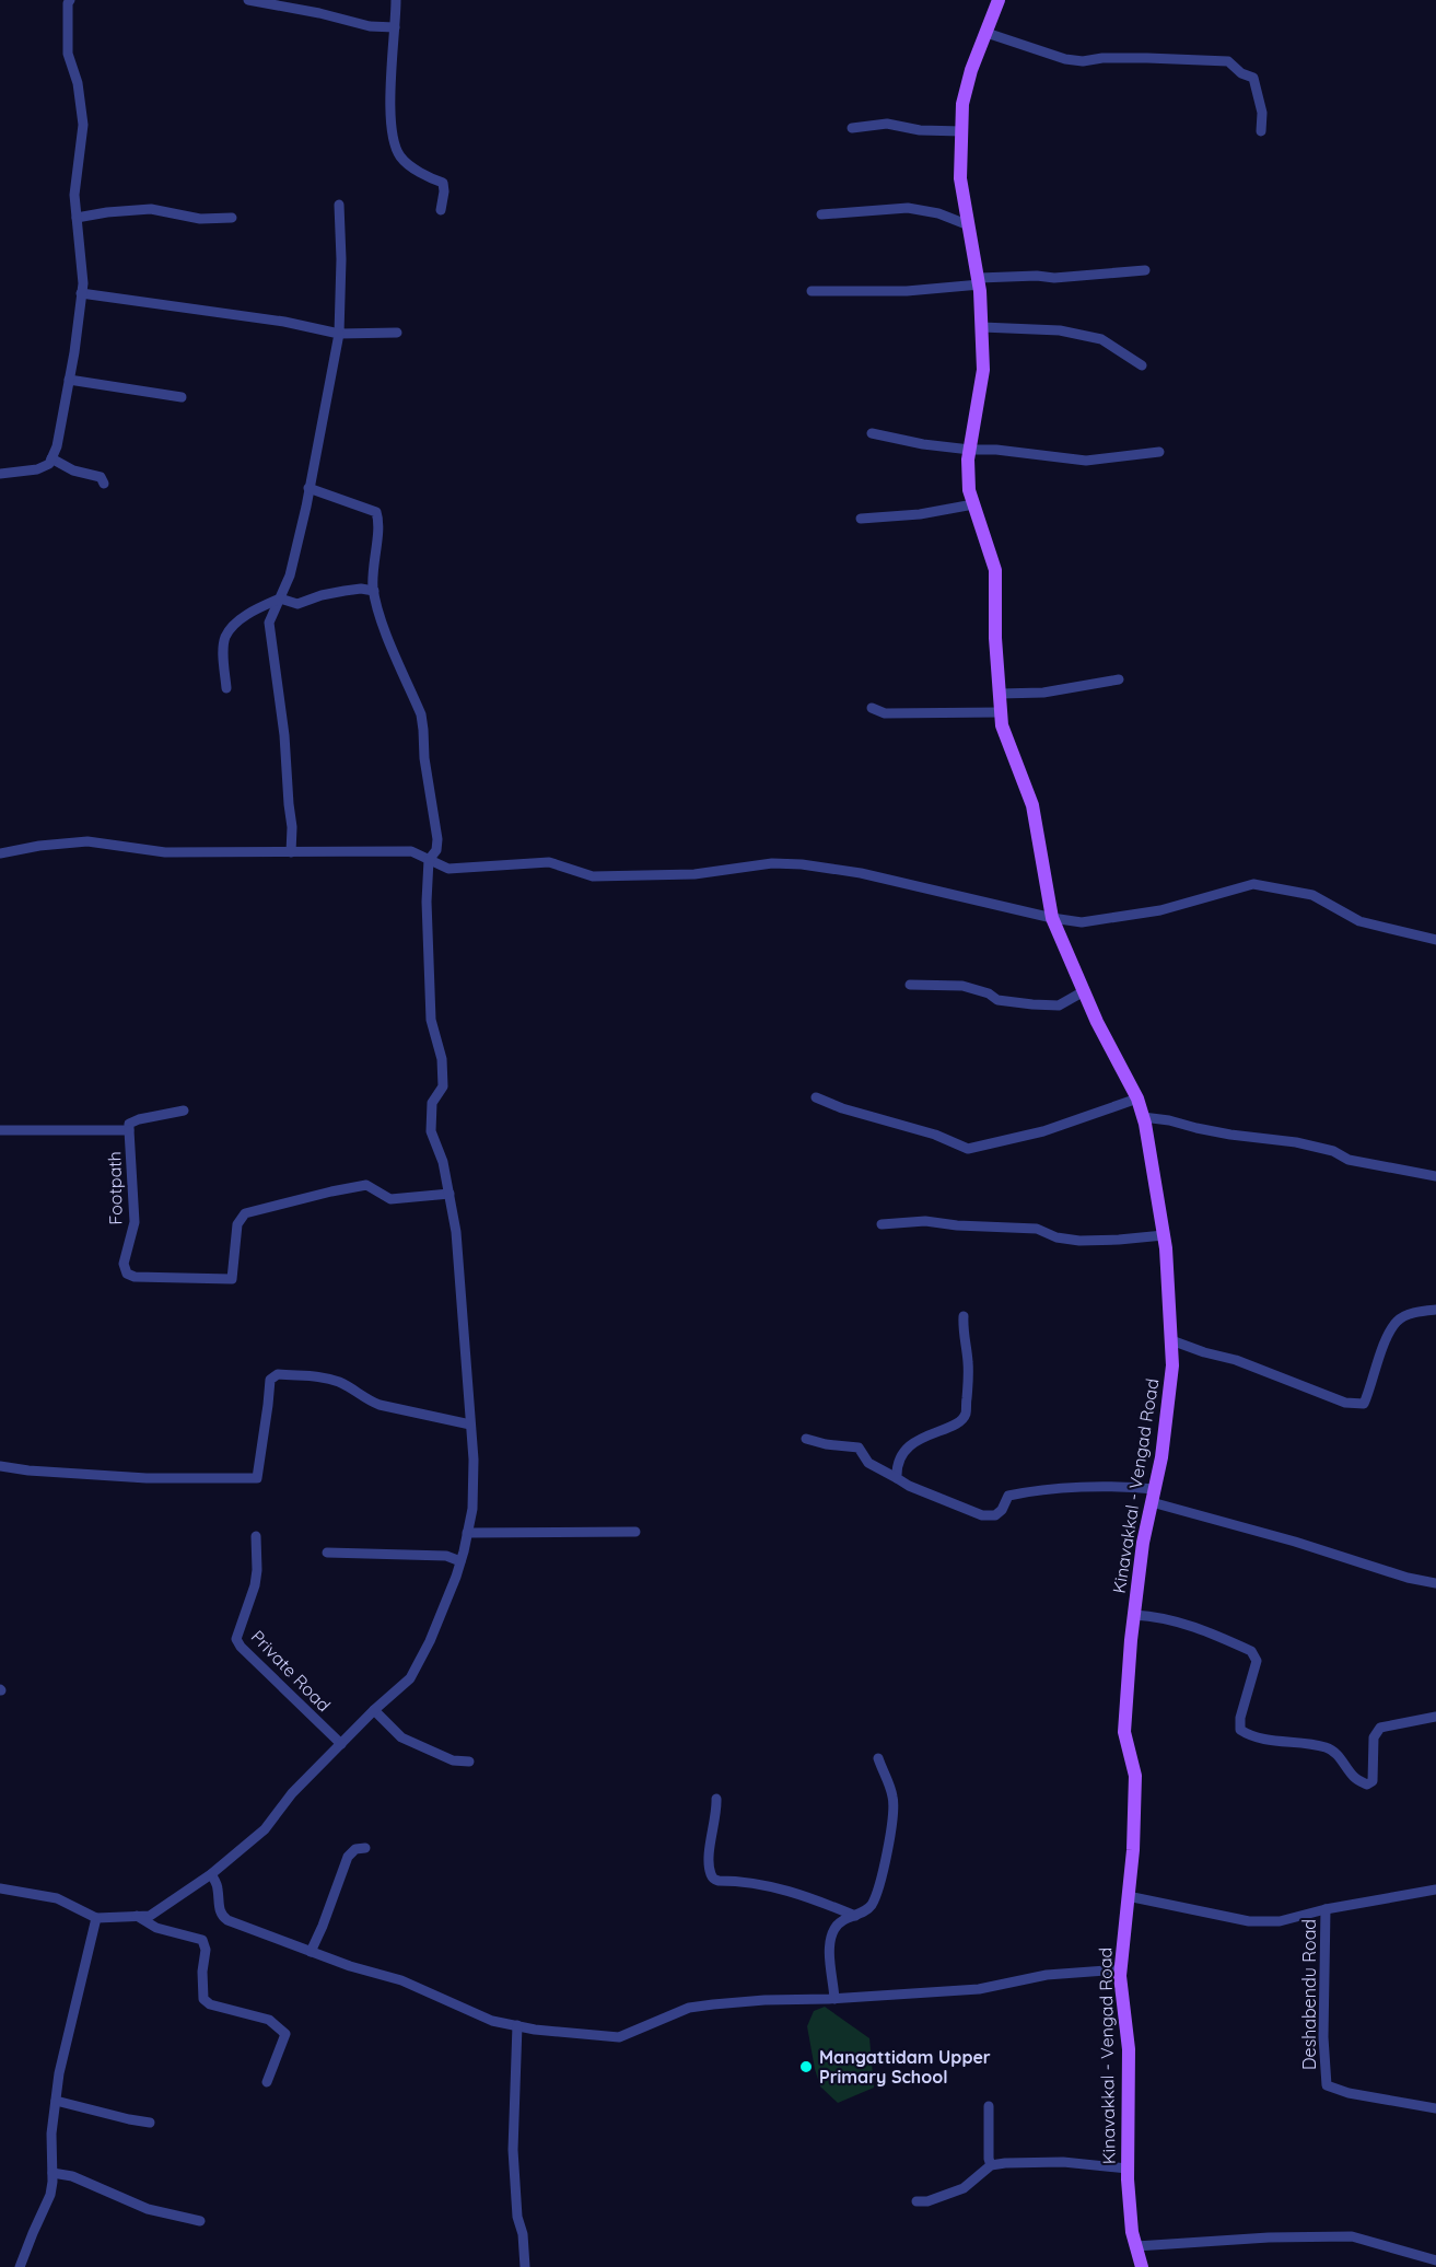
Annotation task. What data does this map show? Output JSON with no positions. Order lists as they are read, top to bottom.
{
  "streets": {
    "main road": ["Kinavakkal - Vengad Road"],
    "street": ["Footpath", "Private Road", "Deshabendu Road"]
  },
  "crossings": [
    ["Kinavakkal - Vengad Road", "Deshabendu Road"]
  ],
  "places": ["Mangattidam Upper Primary School"]
}
